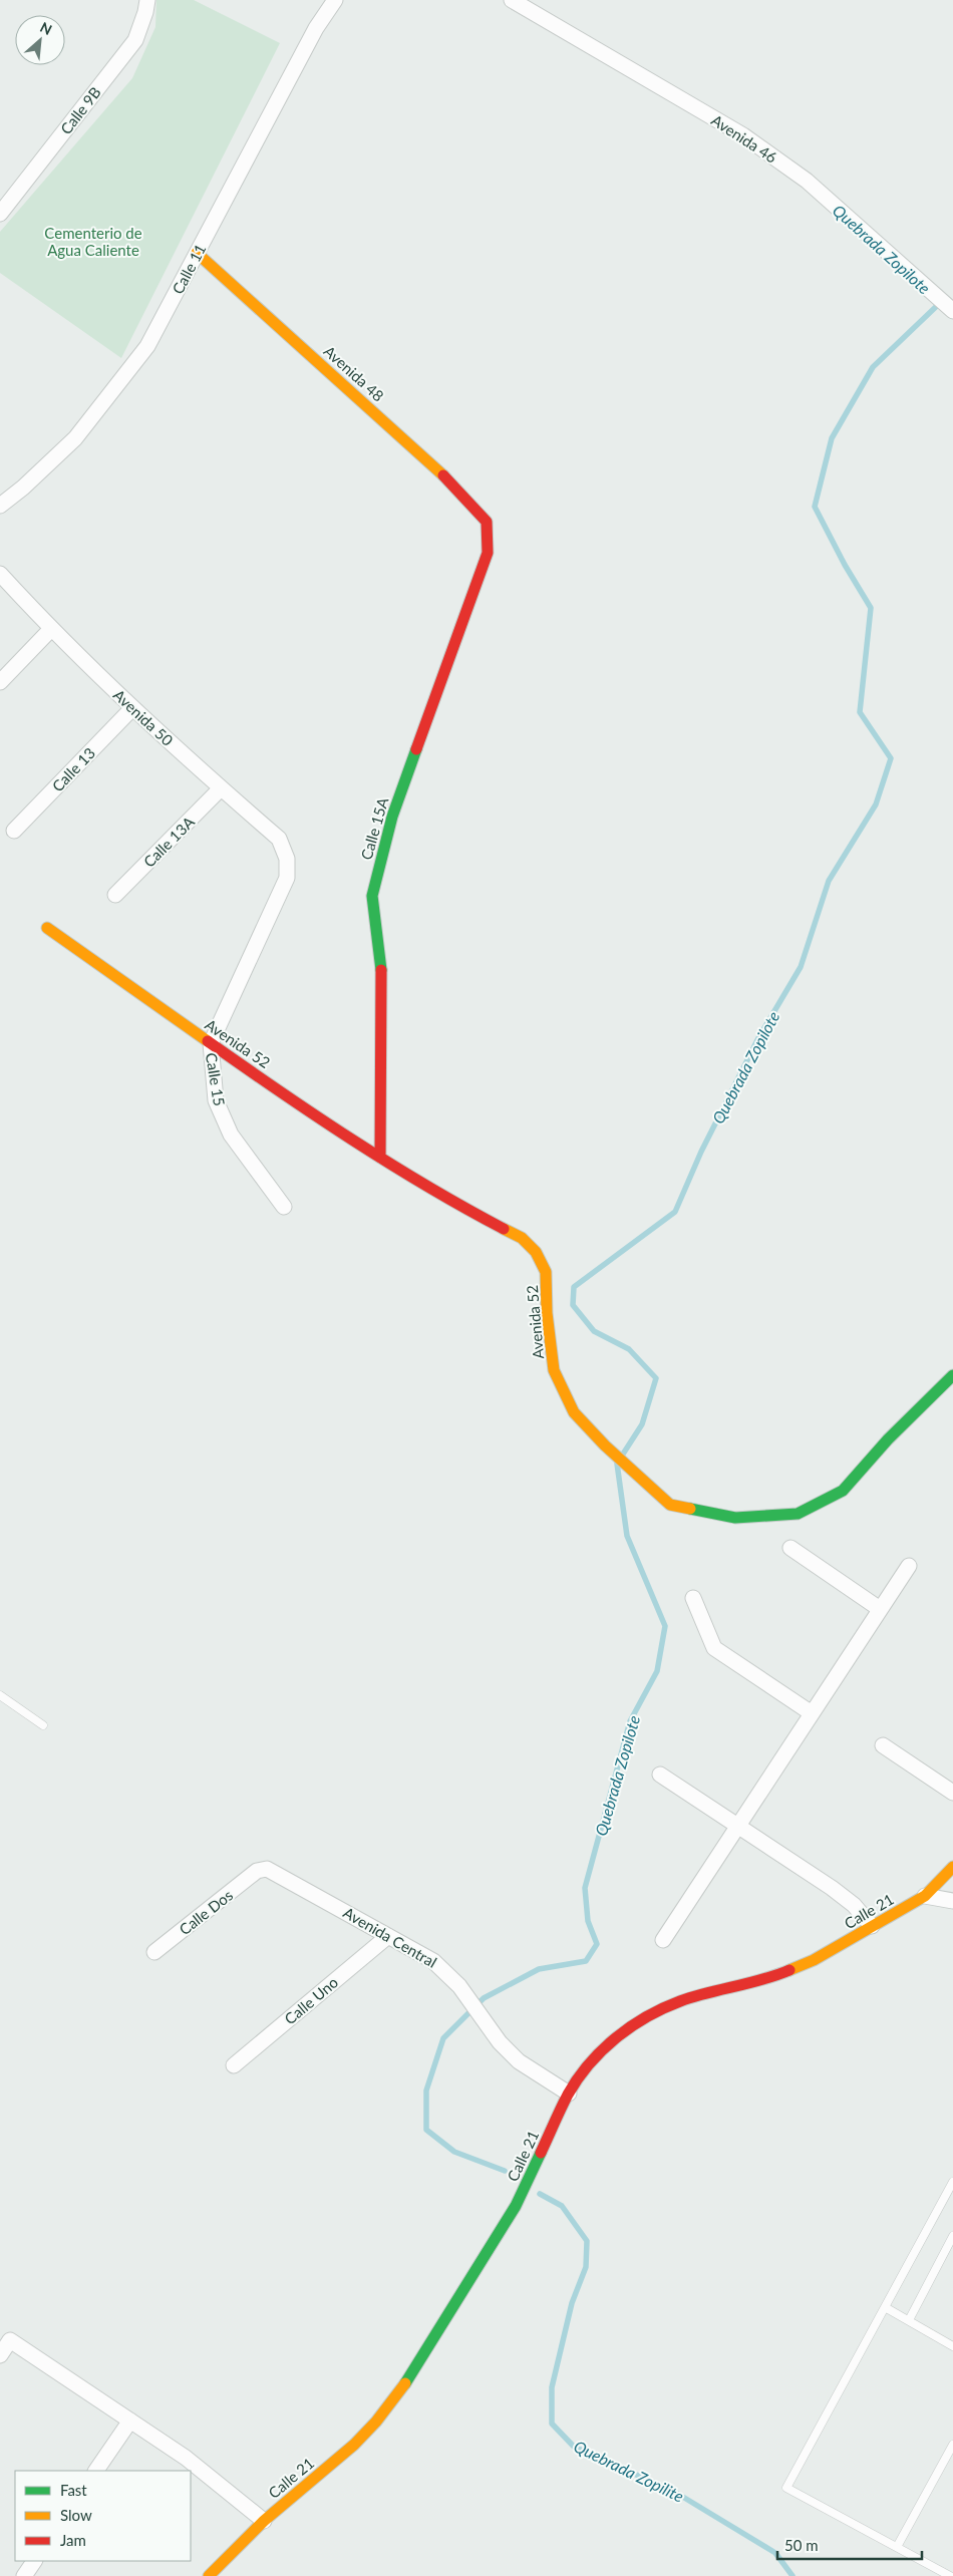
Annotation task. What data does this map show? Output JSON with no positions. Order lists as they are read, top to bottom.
{
  "streets": {
    "street": [
      "Calle 9B",
      "Avenida 46",
      "Calle 11",
      "Avenida 48",
      "Avenida 50",
      "Calle 13",
      "Calle 15A",
      "Calle 13A",
      "Avenida 52",
      "Calle 15",
      "Calle 21",
      "Calle Dos",
      "Avenida Central",
      "Calle Uno"
    ]
  },
  "crossings": [
    ["Calle 11", "Avenida 48"],
    ["Avenida 48", "Calle 15A"],
    ["Avenida 50", "Calle 13"],
    ["Avenida 50", "Calle 13A"],
    ["Avenida 50", "Calle 15"],
    ["Calle 15A", "Avenida 52"],
    ["Avenida 52", "Calle 15"],
    ["Calle 21", "Avenida Central"],
    ["Calle Dos", "Avenida Central"],
    ["Avenida Central", "Calle Uno"]
  ],
  "water": ["Quebrada Zopilote", "Quebrada Zopilite"],
  "parks": ["Cementerio de Agua Caliente"],
  "legend": ["Fast", "Slow", "Jam"],
  "scale_bar": "50 m",
  "north": "top right"
}
